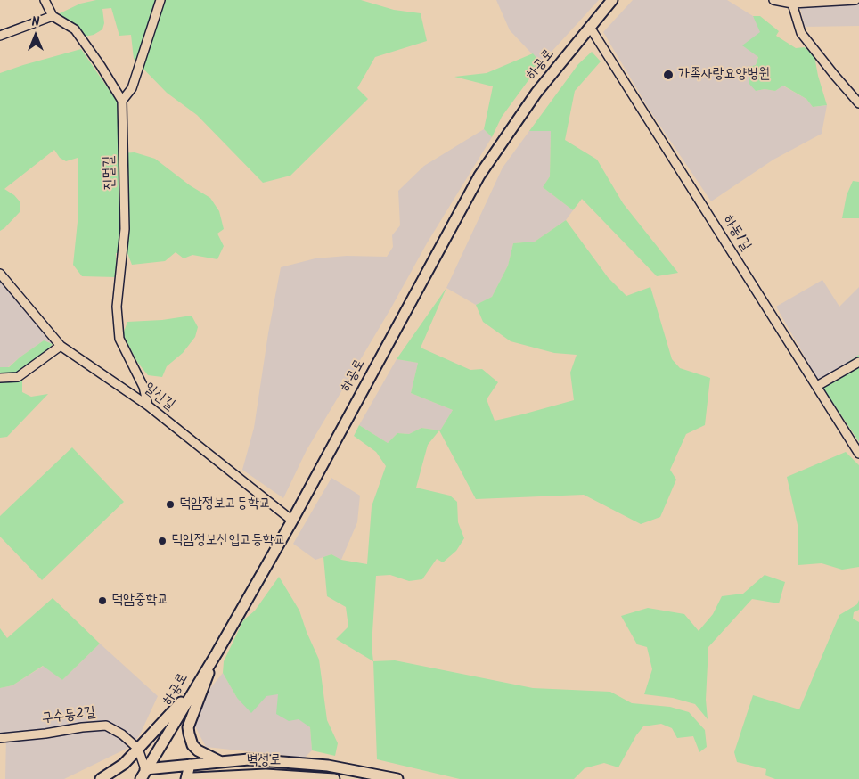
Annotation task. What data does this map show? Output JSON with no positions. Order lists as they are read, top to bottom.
{
  "streets": {
    "main road": ["하공로", "벽성로"],
    "street": [
      "진멀길",
      "하동1길",
      "일신길",
      "구수동2길"
    ]
  },
  "crossings": [
    ["하공로", "하동1길"],
    ["하공로", "일신길"],
    ["진멀길", "일신길"]
  ],
  "places": [
    "가족사랑요양병원",
    "덕암정보고등학교",
    "덕암정보산업고등학교",
    "덕암중학교"
  ],
  "north": "top"
}
